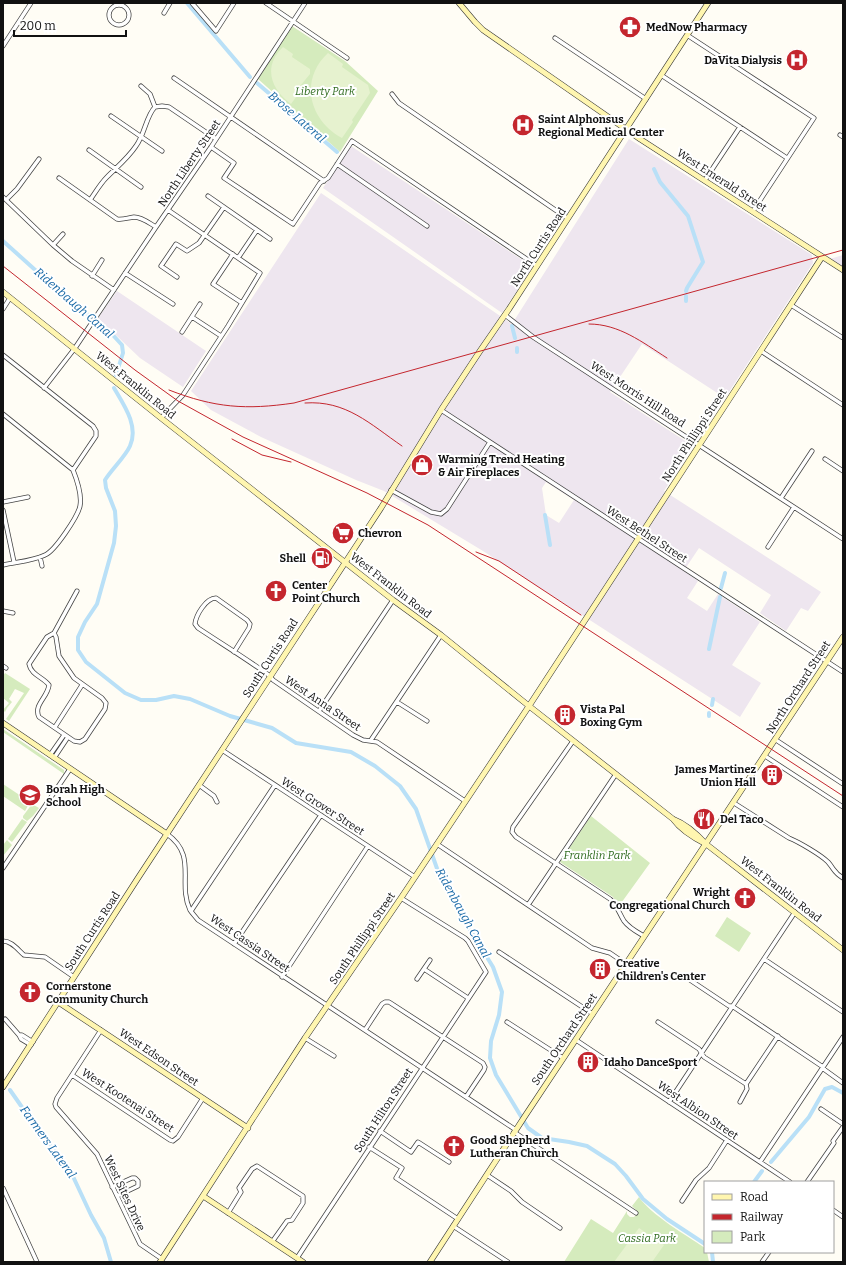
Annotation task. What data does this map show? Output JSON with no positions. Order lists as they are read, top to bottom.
{
  "streets": {
    "main road": [
      "West Emerald Street",
      "North Curtis Road",
      "West Franklin Road",
      "North Phillippi Street",
      "South Curtis Road",
      "North Orchard Street",
      "South Phillippi Street",
      "South Orchard Street",
      "West Edson Street"
    ],
    "street": [
      "North Liberty Street",
      "West Morris Hill Road",
      "West Bethel Street",
      "West Anna Street",
      "West Grover Street",
      "West Cassia Street",
      "West Kootenai Street",
      "South Hilton Street",
      "West Albion Street",
      "West Sites Drive"
    ]
  },
  "crossings": [
    ["North Liberty Street", "West Franklin Road"],
    ["West Emerald Street", "North Curtis Road"],
    ["West Emerald Street", "North Phillippi Street"],
    ["North Curtis Road", "West Morris Hill Road"],
    ["North Curtis Road", "West Bethel Street"],
    ["North Curtis Road", "South Curtis Road"],
    ["West Franklin Road", "South Curtis Road"],
    ["West Franklin Road", "South Phillippi Street"],
    ["West Franklin Road", "South Orchard Street"],
    ["West Morris Hill Road", "North Phillippi Street"],
    ["North Phillippi Street", "West Bethel Street"],
    ["North Phillippi Street", "South Phillippi Street"],
    ["West Bethel Street", "North Orchard Street"],
    ["South Curtis Road", "West Anna Street"],
    ["South Curtis Road", "West Grover Street"],
    ["South Curtis Road", "West Edson Street"],
    ["North Orchard Street", "South Orchard Street"],
    ["West Anna Street", "South Phillippi Street"],
    ["West Grover Street", "South Phillippi Street"],
    ["South Phillippi Street", "West Cassia Street"],
    ["South Phillippi Street", "West Edson Street"],
    ["South Phillippi Street", "South Hilton Street"],
    ["South Phillippi Street", "West Sites Drive"],
    ["West Cassia Street", "South Orchard Street"],
    ["West Cassia Street", "South Hilton Street"],
    ["South Orchard Street", "West Albion Street"],
    ["West Edson Street", "West Kootenai Street"],
    ["West Edson Street", "West Sites Drive"],
    ["West Kootenai Street", "West Sites Drive"]
  ],
  "water": ["Brose Lateral", "Ridenbaugh Canal", "Farmers Lateral"],
  "parks": ["Liberty Park", "Franklin Park", "Cassia Park"],
  "places": {
    "pharmacy": ["MedNow Pharmacy"],
    "hospital": ["DaVita Dialysis", "Saint Alphonsus Regional Medical Center"],
    "shop": ["Warming Trend Heating & Air Fireplaces"],
    "supermarket": ["Chevron"],
    "fuel station": ["Shell"],
    "church": [
      "Center Point Church",
      "Wright Congregational Church",
      "Cornerstone Community Church",
      "Good Shepherd Lutheran Church"
    ],
    "building": [
      "Vista Pal Boxing Gym",
      "James Martinez Union Hall",
      "Creative Children's Center",
      "Idaho DanceSport"
    ],
    "school or university": ["Borah High School"],
    "restaurant": ["Del Taco"]
  },
  "legend": ["Road", "Railway", "Park"],
  "scale_bar": "200 m"
}
